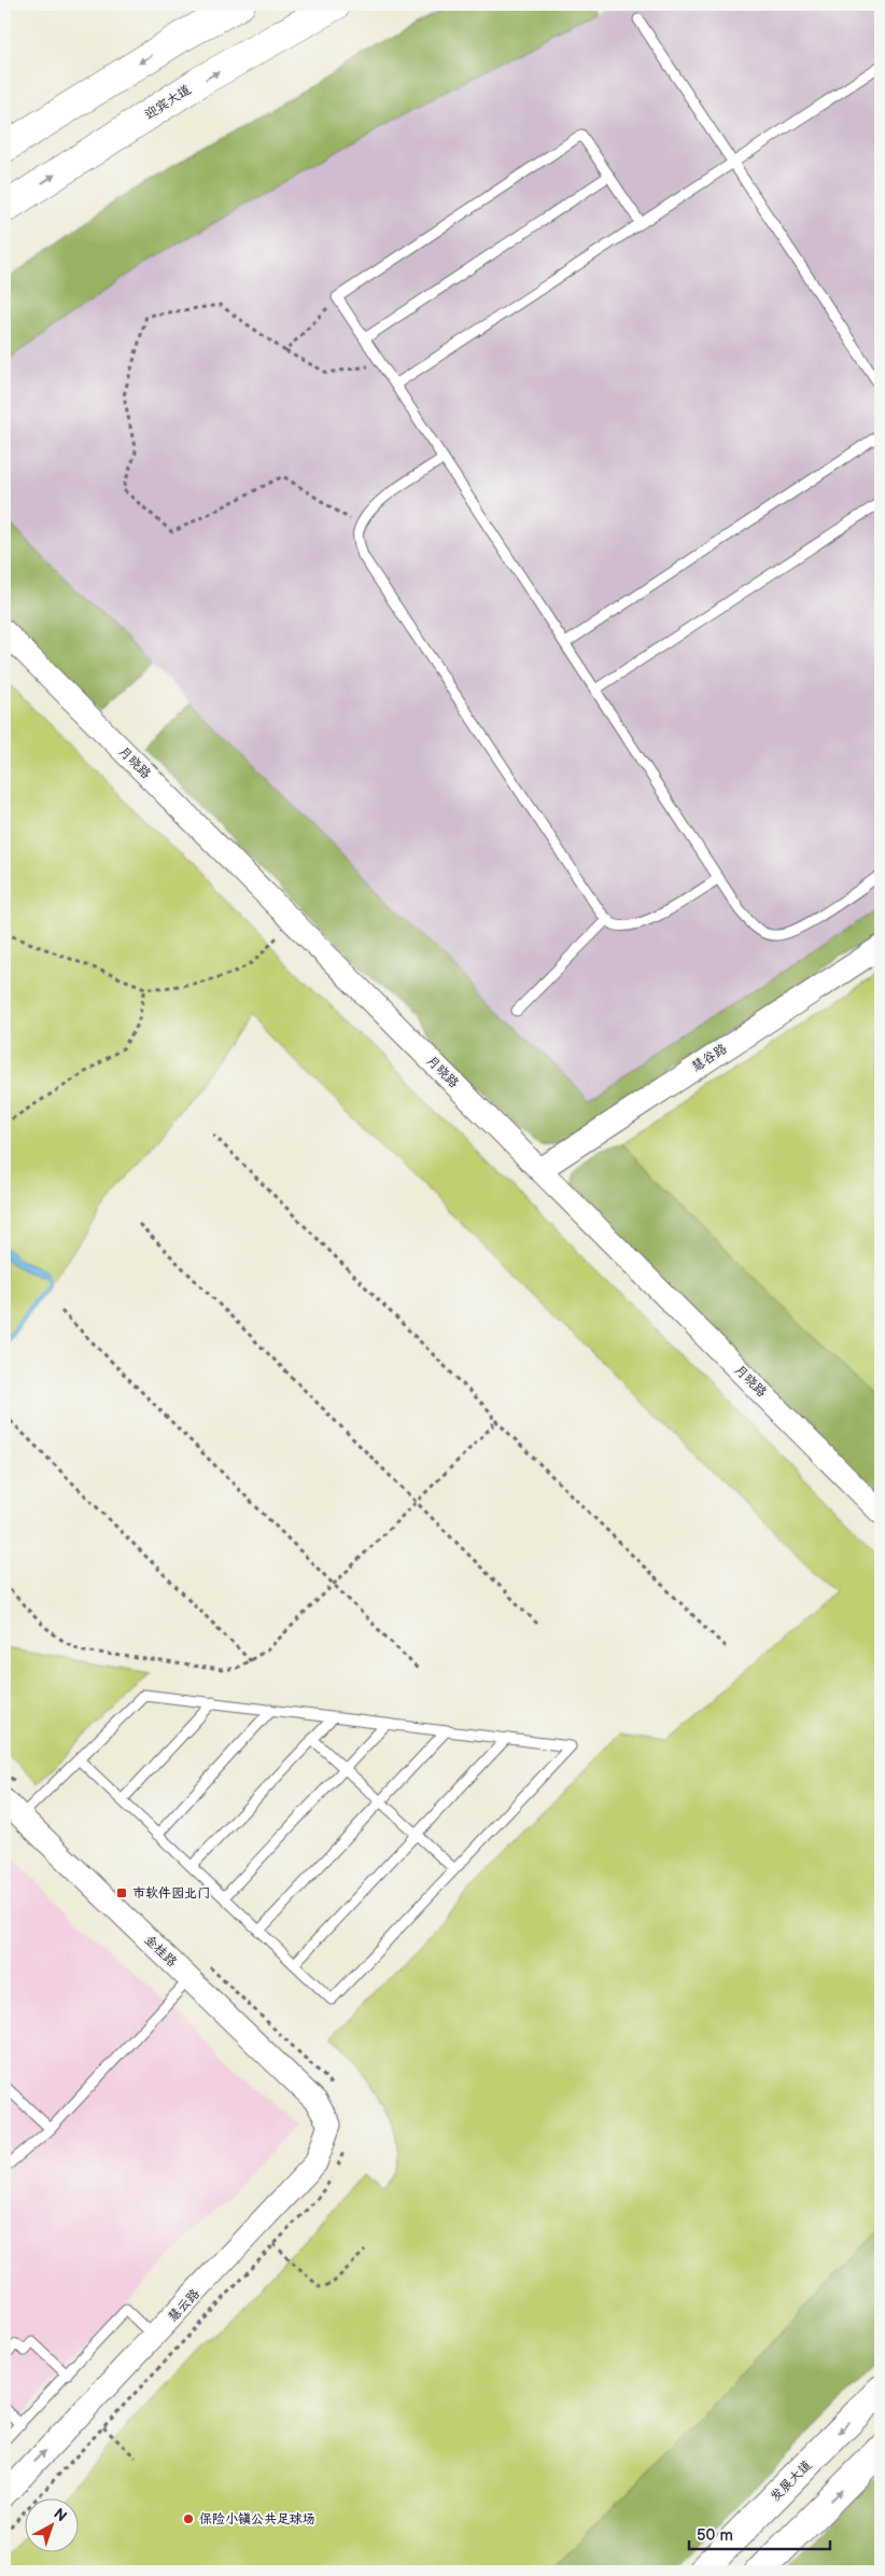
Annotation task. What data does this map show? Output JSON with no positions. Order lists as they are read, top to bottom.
{
  "streets": {
    "highway": ["迎宾大道"],
    "main road": ["发展大道"],
    "street": [
      "月晓路",
      "慧谷路",
      "金桂路",
      "慧云路"
    ]
  },
  "crossings": [
    ["月晓路", "慧谷路"],
    ["金桂路", "慧云路"]
  ],
  "places": {
    "transit": ["市软件园北门"],
    "other": ["保险小镇公共足球场"]
  },
  "scale_bar": "50 m",
  "north": "top right"
}
